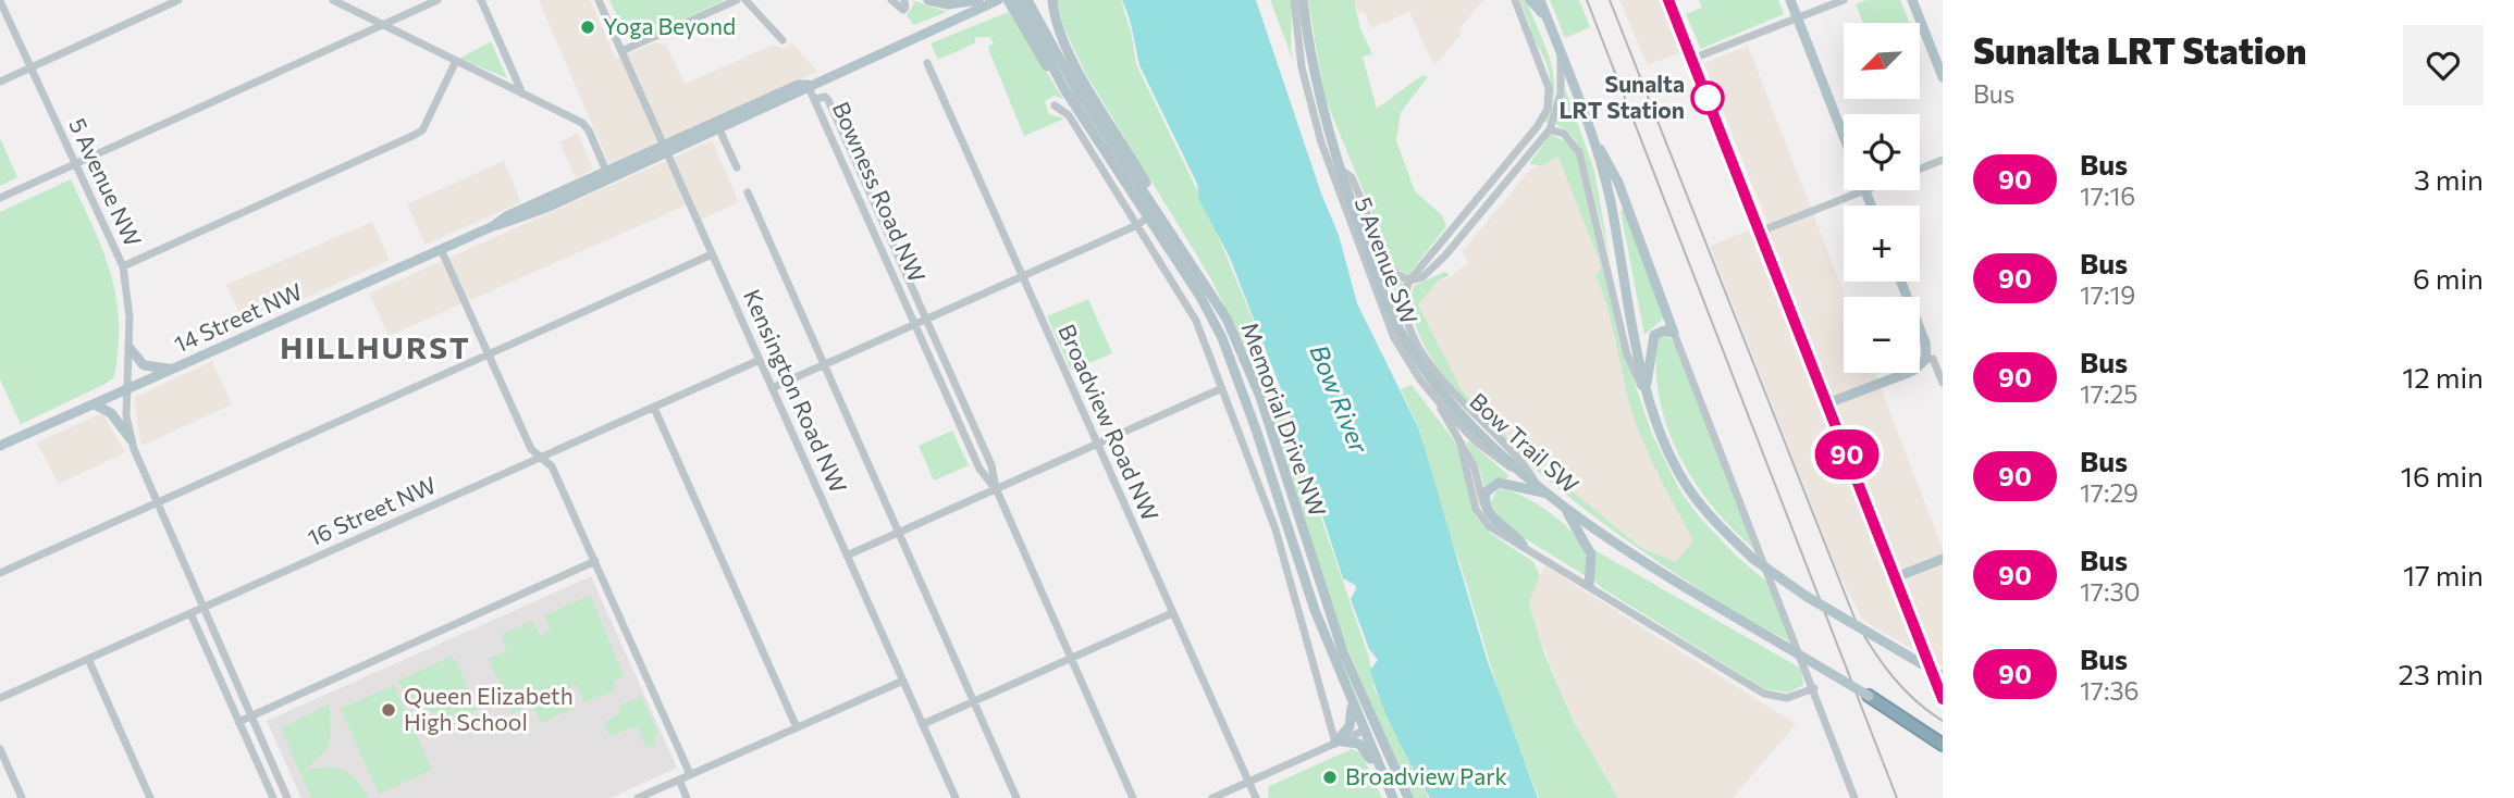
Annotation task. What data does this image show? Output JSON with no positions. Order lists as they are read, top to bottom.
{
  "streets": {
    "main road": ["14 Street NW", "Memorial Drive NW", "Bow Trail SW"],
    "street": [
      "5 Avenue NW",
      "Bowness Road NW",
      "5 Avenue SW",
      "Kensington Road NW",
      "Broadview Road NW",
      "16 Street NW"
    ]
  },
  "crossings": [
    ["5 Avenue NW", "14 Street NW"],
    ["5 Avenue NW", "16 Street NW"],
    ["Bowness Road NW", "14 Street NW"],
    ["5 Avenue SW", "Bow Trail SW"],
    ["14 Street NW", "Kensington Road NW"],
    ["Kensington Road NW", "16 Street NW"]
  ],
  "districts": ["HILLHURST"],
  "water": ["Bow River"],
  "places": [
    "Yoga Beyond",
    "Sunalta LRT Station",
    "Queen Elizabeth High School",
    "Broadview Park"
  ],
  "lines": ["bus line 90"],
  "north": "bottom left",
  "page": {
    "on_map": "90",
    "heading": ["Sunalta LRT Station", "Bus"],
    "map_buttons": ["+", "−"],
    "list": [
      {
        "mark": "90",
        "name": "Bus",
        "note": "17:16",
        "value": "3 min"
      },
      {
        "mark": "90",
        "name": "Bus",
        "note": "17:19",
        "value": "6 min"
      },
      {
        "mark": "90",
        "name": "Bus",
        "note": "17:25",
        "value": "12 min"
      },
      {
        "mark": "90",
        "name": "Bus",
        "note": "17:29",
        "value": "16 min"
      },
      {
        "mark": "90",
        "name": "Bus",
        "note": "17:30",
        "value": "17 min"
      },
      {
        "mark": "90",
        "name": "Bus",
        "note": "17:36",
        "value": "23 min"
      }
    ]
  }
}
